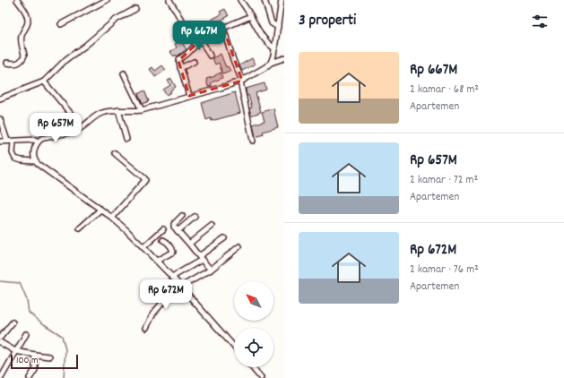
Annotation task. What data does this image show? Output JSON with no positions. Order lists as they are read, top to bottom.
{
  "scale_bar": "100 m",
  "north": "top left",
  "page": {
    "heading": "3 properti",
    "price": ["Rp 667M", "Rp 657M", "Rp 672M"],
    "list": [
      {
        "name": "Rp 667M",
        "note": "2 kamar · 68 m² · Apartemen"
      },
      {
        "name": "Rp 657M",
        "note": "2 kamar · 72 m² · Apartemen"
      },
      {
        "name": "Rp 672M",
        "note": "2 kamar · 76 m² · Apartemen"
      }
    ],
    "scale": "100 m"
  }
}
